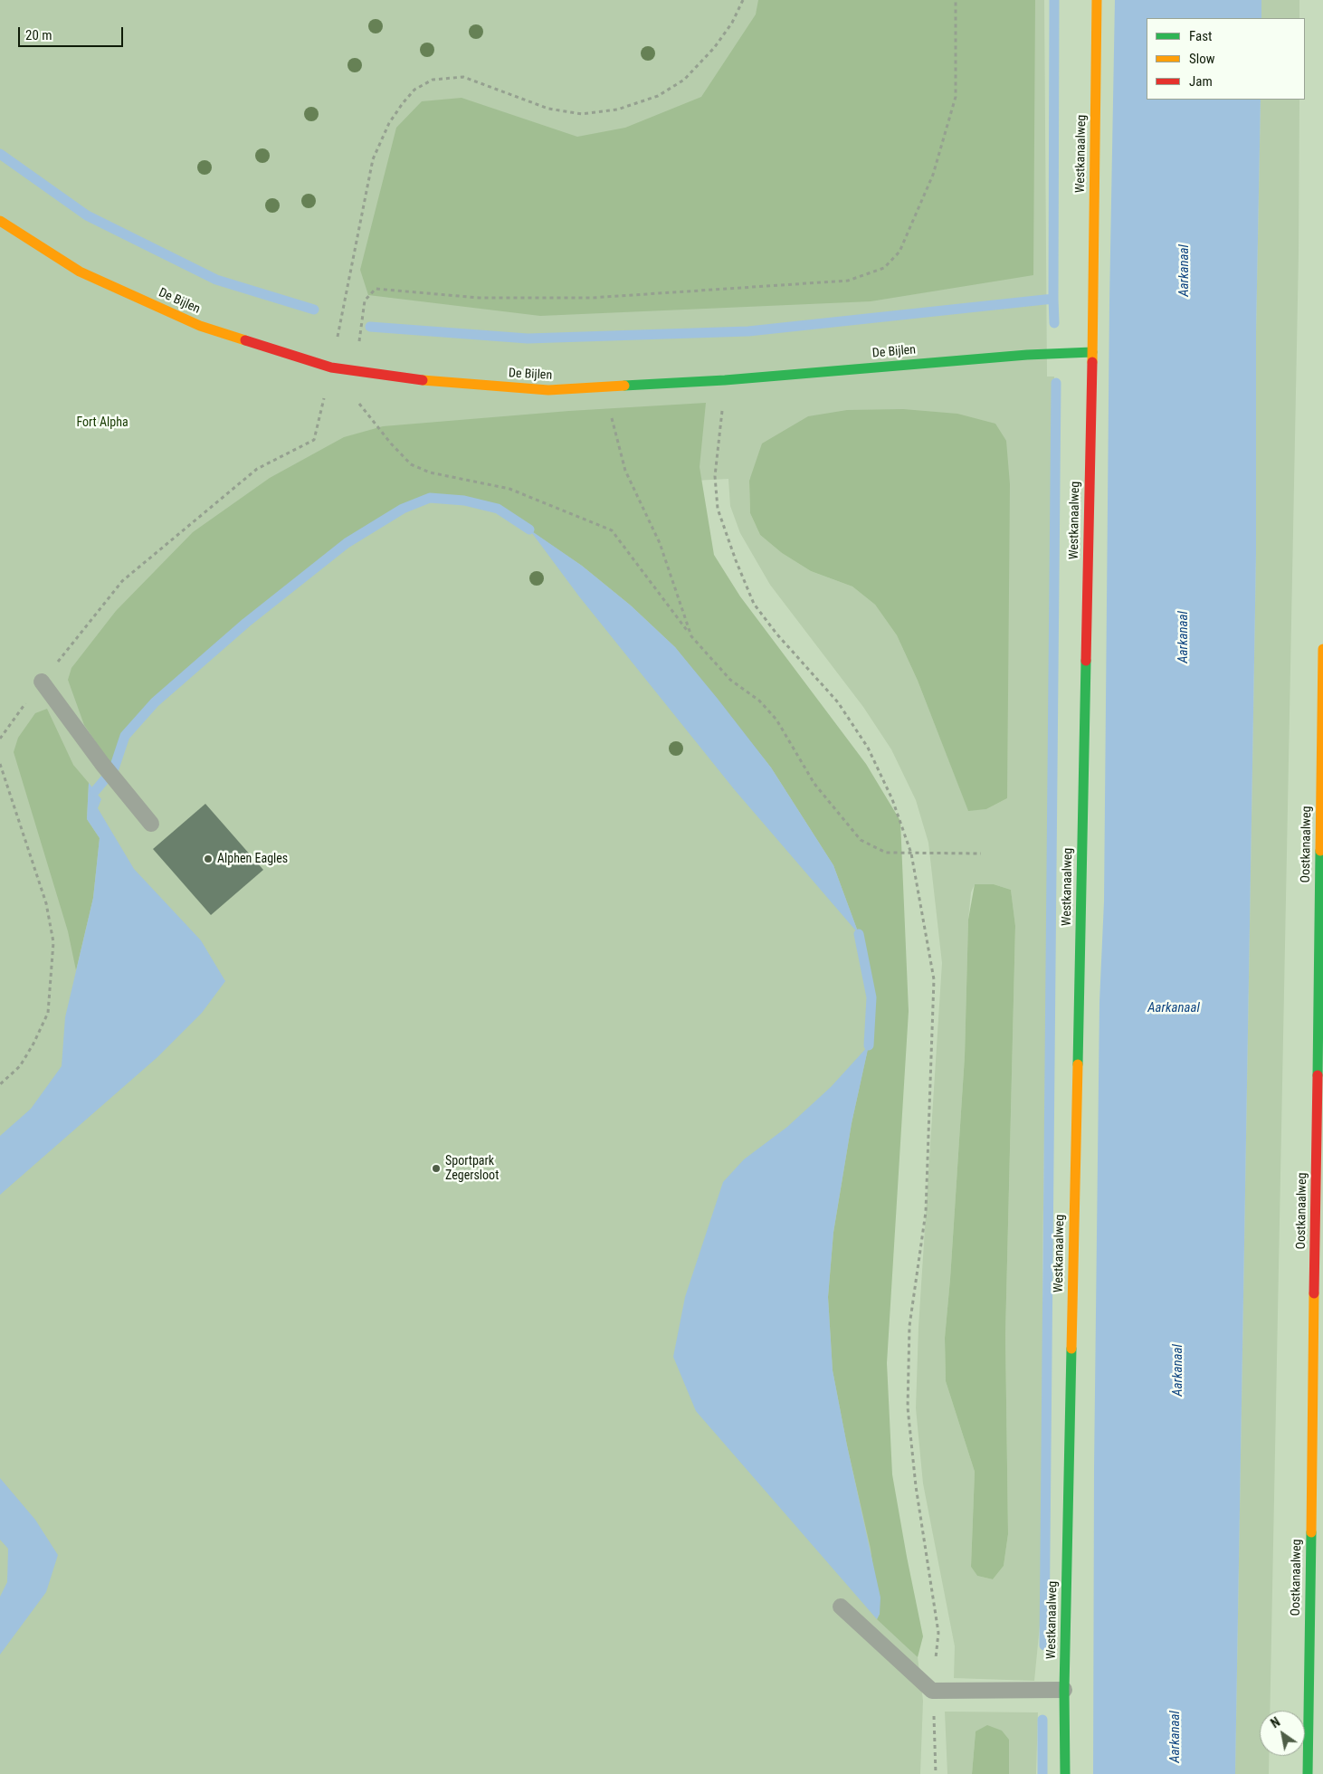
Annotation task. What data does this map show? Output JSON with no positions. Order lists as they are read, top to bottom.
{
  "streets": {
    "street": ["Westkanaalweg", "De Bijlen", "Oostkanaalweg"]
  },
  "crossings": [
    ["Westkanaalweg", "De Bijlen"]
  ],
  "water": ["Aarkanaal"],
  "parks": ["Fort Alpha"],
  "places": ["Alphen Eagles", "Sportpark Zegersloot"],
  "legend": ["Fast", "Slow", "Jam"],
  "scale_bar": "20 m",
  "north": "top left"
}
